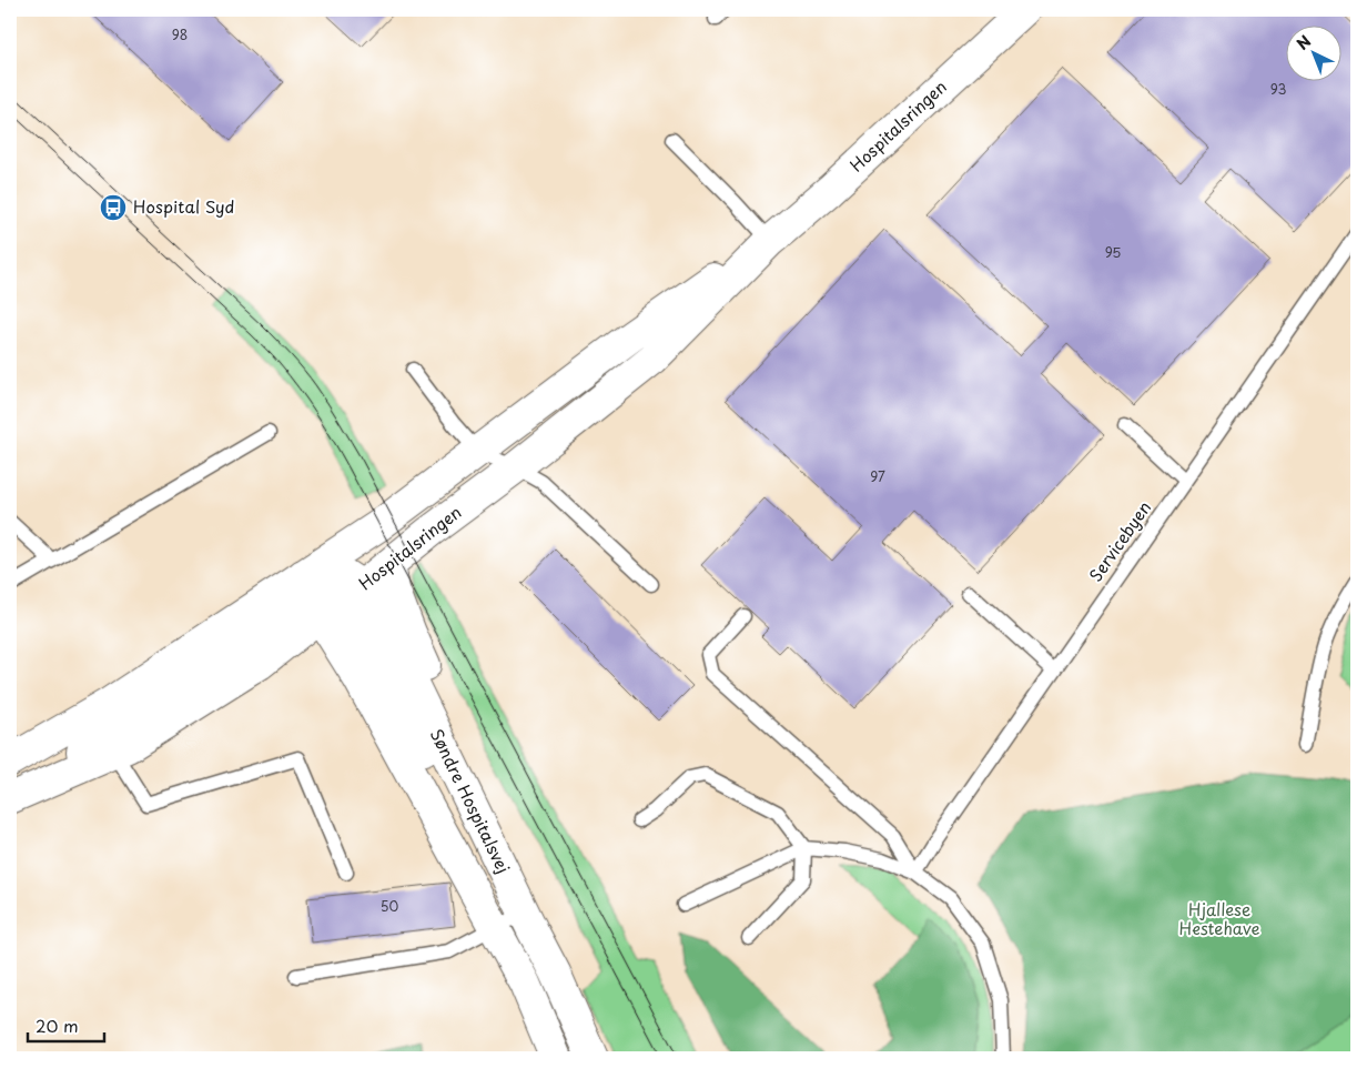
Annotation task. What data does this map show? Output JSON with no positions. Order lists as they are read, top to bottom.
{
  "streets": {
    "street": ["Hospitalsringen", "Søndre Hospitalsvej"],
    "lane": ["Servicebyen"]
  },
  "crossings": [
    ["Hospitalsringen", "Søndre Hospitalsvej"]
  ],
  "parks": ["Hjallese Hestehave"],
  "places": {
    "bus stop": ["Hospital Syd"]
  },
  "house_numbers": [
    "98",
    "93",
    "95",
    "97",
    "50"
  ],
  "scale_bar": "20 m",
  "north": "top left"
}
